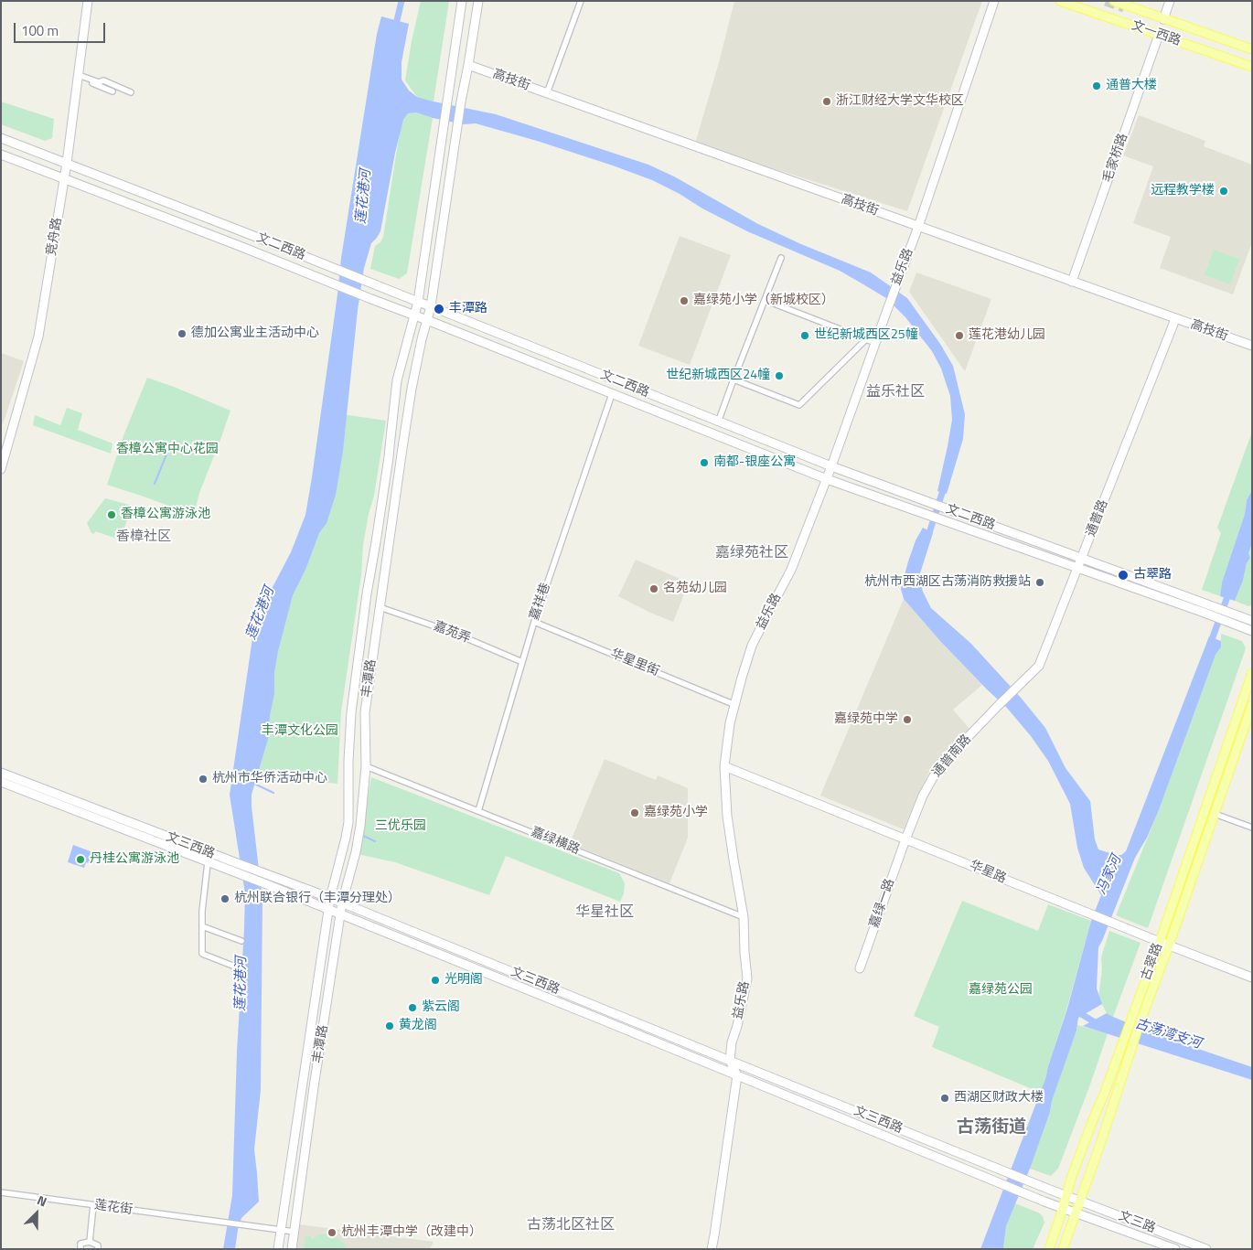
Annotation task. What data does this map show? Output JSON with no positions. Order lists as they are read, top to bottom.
{
  "streets": {
    "main road": [
      "文一西路",
      "高技街",
      "毛家桥路",
      "竞舟路",
      "文二西路",
      "益乐路",
      "通普路",
      "丰潭路",
      "通普南路",
      "文三西路",
      "华星路",
      "嘉绿一路",
      "古翠路",
      "文三路"
    ],
    "street": [
      "嘉祥巷",
      "嘉苑弄",
      "华星里街",
      "嘉绿横路",
      "莲花街"
    ]
  },
  "crossings": [
    ["文一西路", "毛家桥路"],
    ["高技街", "毛家桥路"],
    ["高技街", "益乐路"],
    ["高技街", "通普路"],
    ["高技街", "丰潭路"],
    ["竞舟路", "文二西路"],
    ["文二西路", "益乐路"],
    ["文二西路", "通普路"],
    ["文二西路", "嘉祥巷"],
    ["文二西路", "丰潭路"],
    ["益乐路", "华星里街"],
    ["益乐路", "嘉绿横路"],
    ["益乐路", "文三西路"],
    ["益乐路", "华星路"],
    ["通普路", "通普南路"],
    ["嘉祥巷", "嘉苑弄"],
    ["嘉祥巷", "华星里街"],
    ["嘉祥巷", "嘉绿横路"],
    ["嘉苑弄", "丰潭路"],
    ["丰潭路", "嘉绿横路"],
    ["丰潭路", "文三西路"],
    ["丰潭路", "莲花街"],
    ["通普南路", "华星路"],
    ["通普南路", "嘉绿一路"],
    ["文三西路", "古翠路"],
    ["文三西路", "文三路"],
    ["华星路", "嘉绿一路"],
    ["华星路", "古翠路"],
    ["古翠路", "文三路"]
  ],
  "districts": [
    "益乐社区",
    "香樟社区",
    "嘉绿苑社区",
    "华星社区",
    "古荡街道",
    "古荡北区社区"
  ],
  "water": ["莲花港河", "冯家河", "古荡湾支河"],
  "parks": [
    "香樟公寓中心花园",
    "丰潭文化公园",
    "三优乐园",
    "嘉绿苑公园"
  ],
  "places": [
    "通普大楼",
    "浙江财经大学文华校区",
    "远程教学楼",
    "嘉绿苑小学（新城校区）",
    "丰潭路",
    "德加公寓业主活动中心",
    "世纪新城西区25幢",
    "莲花港幼儿园",
    "世纪新城西区24幢",
    "南都-银座公寓",
    "香樟公寓游泳池",
    "古翠路",
    "杭州市西湖区古荡消防救援站",
    "名苑幼儿园",
    "嘉绿苑中学",
    "杭州市华侨活动中心",
    "嘉绿苑小学",
    "丹桂公寓游泳池",
    "杭州联合银行（丰潭分理处）",
    "光明阁",
    "紫云阁",
    "黄龙阁",
    "西湖区财政大楼",
    "杭州丰潭中学（改建中）"
  ],
  "scale_bar": "100 m",
  "north": "top right"
}
